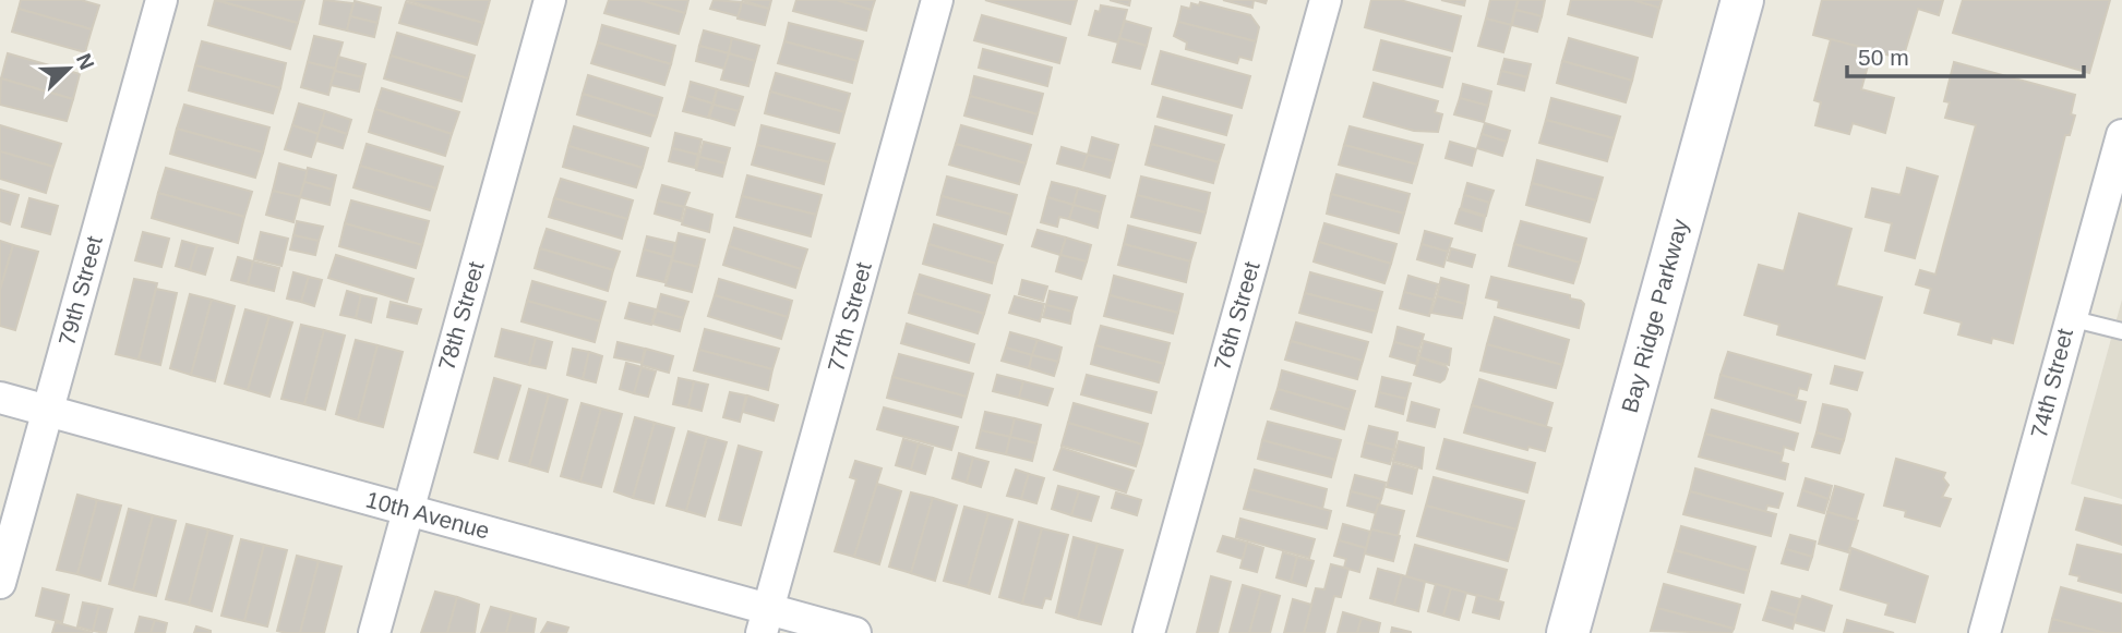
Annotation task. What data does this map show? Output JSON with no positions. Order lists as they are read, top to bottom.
{
  "streets": {
    "main road": ["Bay Ridge Parkway"],
    "street": [
      "79th Street",
      "78th Street",
      "76th Street",
      "77th Street",
      "74th Street",
      "10th Avenue"
    ]
  },
  "crossings": [
    ["79th Street", "10th Avenue"],
    ["78th Street", "10th Avenue"],
    ["77th Street", "10th Avenue"]
  ],
  "scale_bar": "50 m",
  "north": "top right"
}
